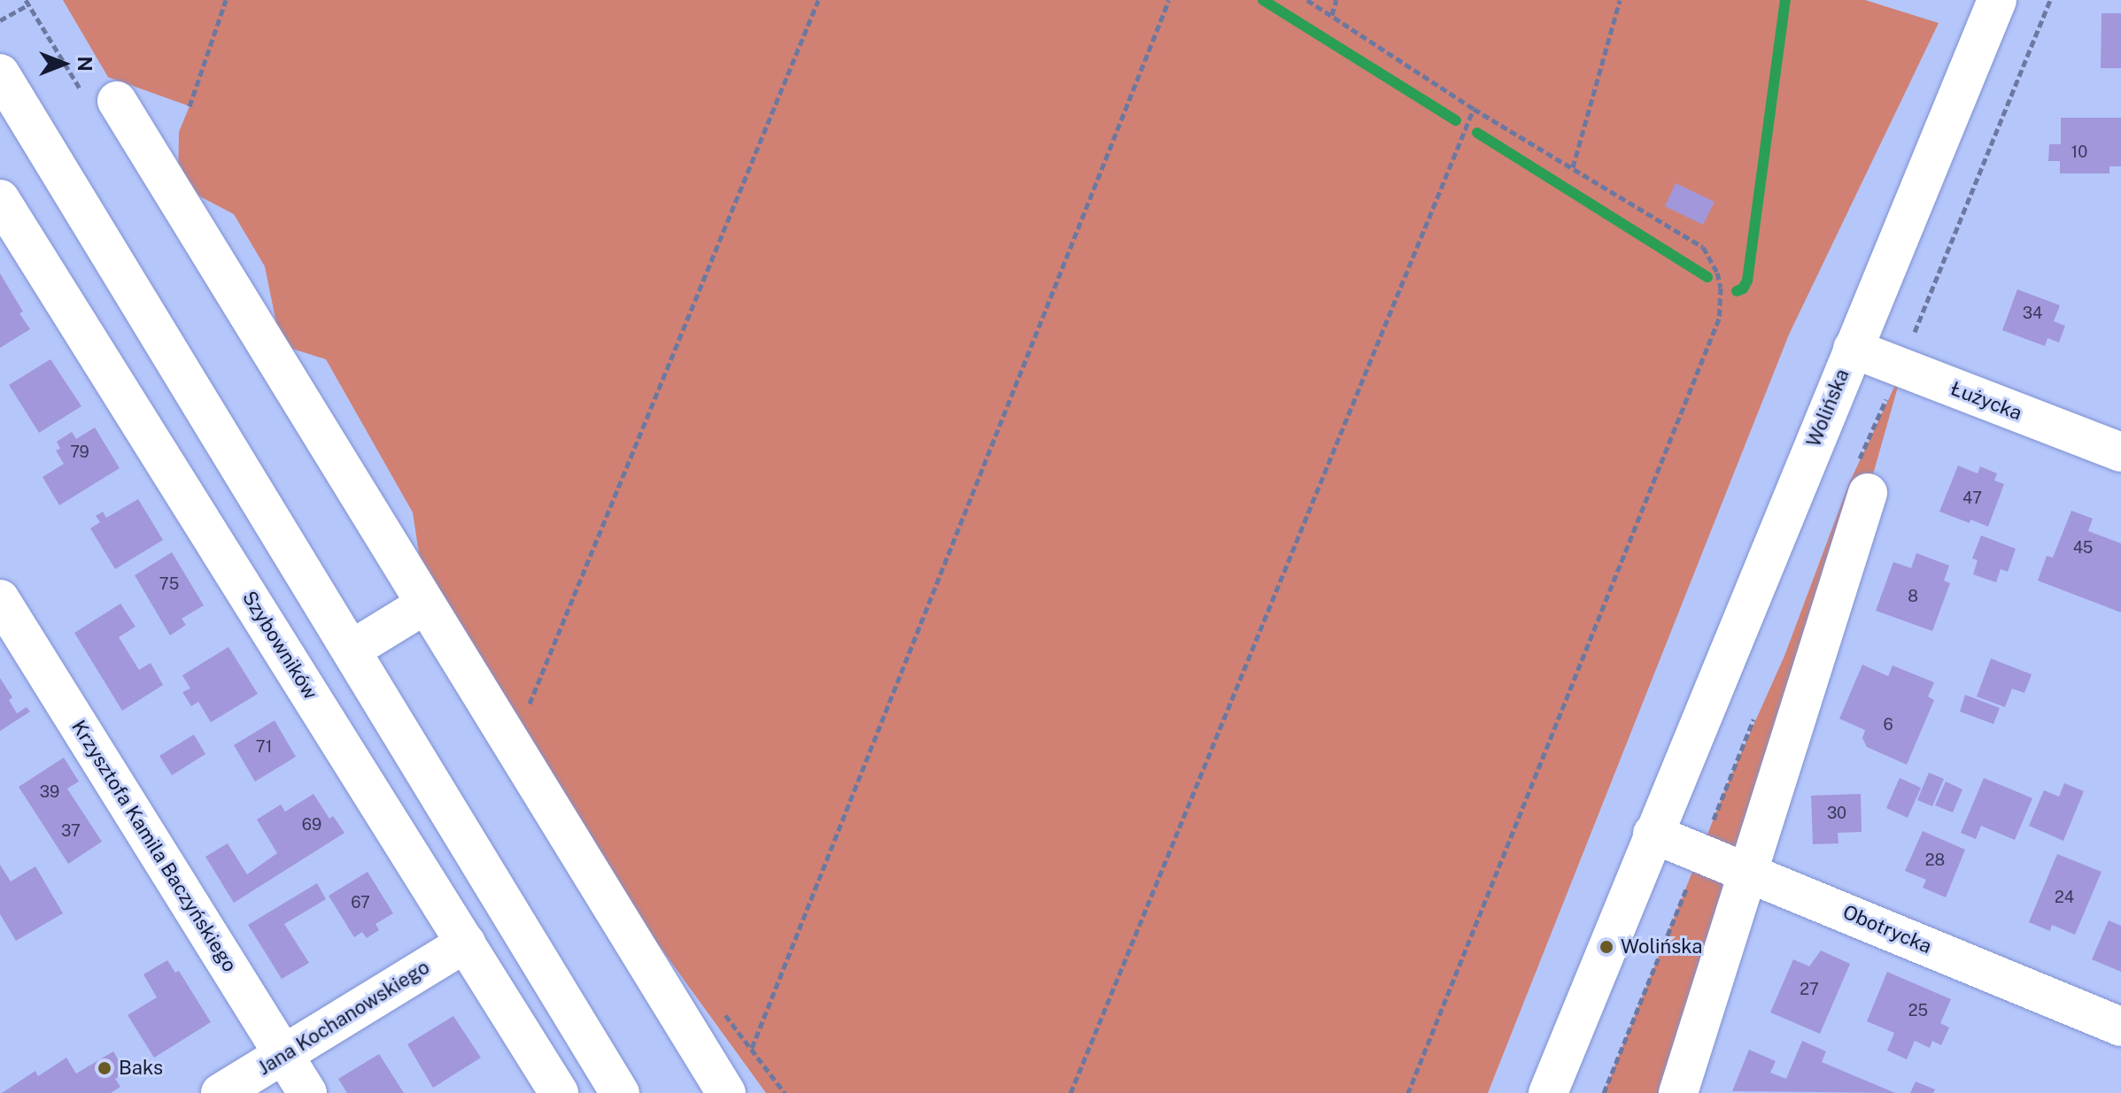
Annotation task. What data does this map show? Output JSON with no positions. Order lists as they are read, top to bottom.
{
  "streets": {
    "street": [
      "Łużycka",
      "Wolińska",
      "Szybowników",
      "Krzysztofa Kamila Baczyńskiego",
      "Obotrycka",
      "Jana Kochanowskiego"
    ]
  },
  "crossings": [
    ["Łużycka", "Wolińska"],
    ["Wolińska", "Obotrycka"],
    ["Szybowników", "Jana Kochanowskiego"],
    ["Krzysztofa Kamila Baczyńskiego", "Jana Kochanowskiego"]
  ],
  "places": ["Wolińska", "Baks"],
  "house_numbers": [
    "10",
    "34",
    "79",
    "47",
    "45",
    "75",
    "8",
    "6",
    "71",
    "39",
    "30",
    "69",
    "37",
    "28",
    "24",
    "67",
    "27",
    "25"
  ],
  "north": "right"
}
